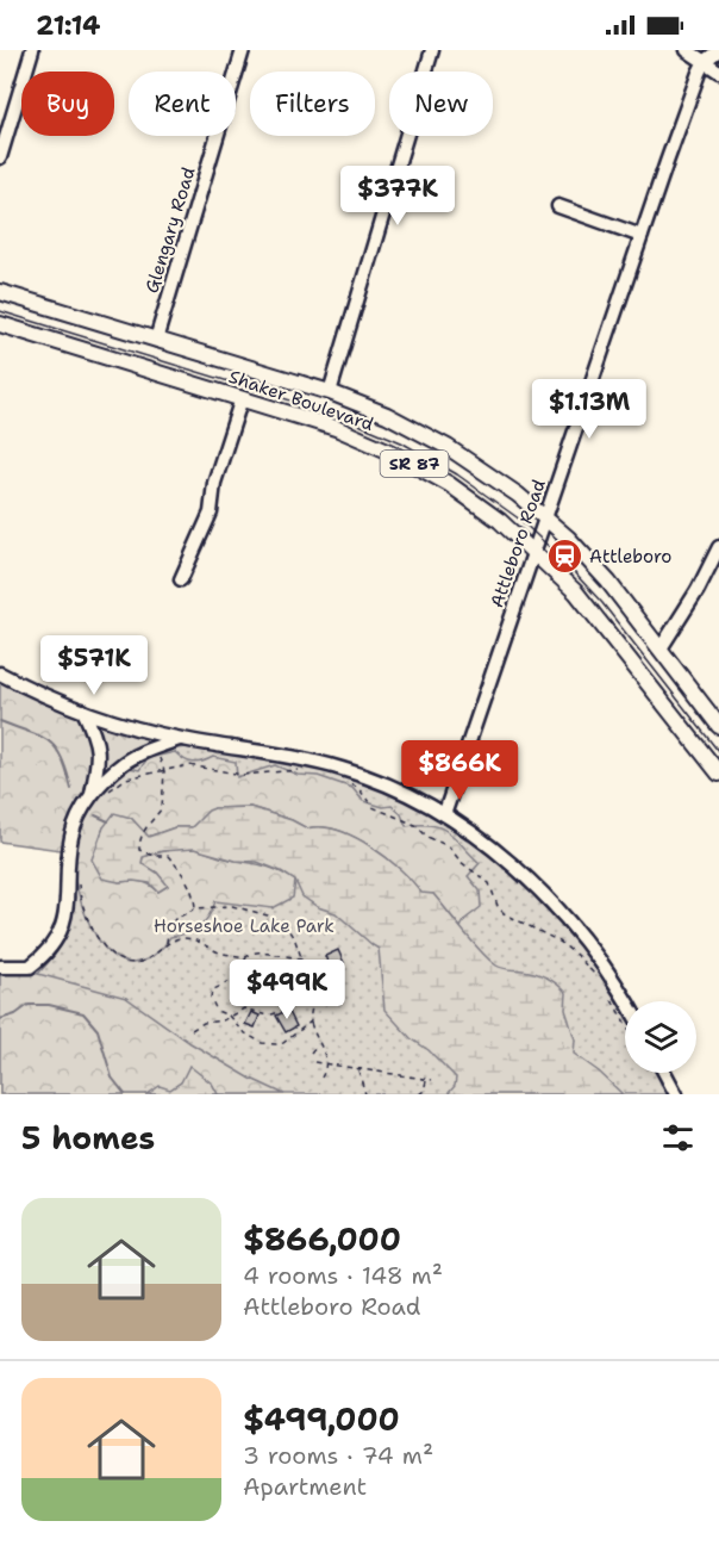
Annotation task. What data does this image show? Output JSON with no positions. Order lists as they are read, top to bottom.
{
  "streets": {
    "main road": ["Shaker Boulevard", "SR 87"],
    "street": ["Glengary Road", "Attleboro Road"]
  },
  "crossings": [
    ["Glengary Road", "Shaker Boulevard"],
    ["Shaker Boulevard", "Attleboro Road"]
  ],
  "parks": ["Horseshoe Lake Park"],
  "places": {
    "station": ["Attleboro"]
  },
  "page": {
    "status": "21:14",
    "chip": [
      "Buy",
      "Rent",
      "Filters",
      "New"
    ],
    "price": [
      "$377K",
      "$1.13M",
      "$571K",
      "$866K",
      "$499K"
    ],
    "heading": "5 homes",
    "list": [
      {
        "name": "$866,000",
        "note": "4 rooms · 148 m² · Attleboro Road"
      },
      {
        "name": "$499,000",
        "note": "3 rooms · 74 m² · Apartment"
      }
    ]
  }
}
